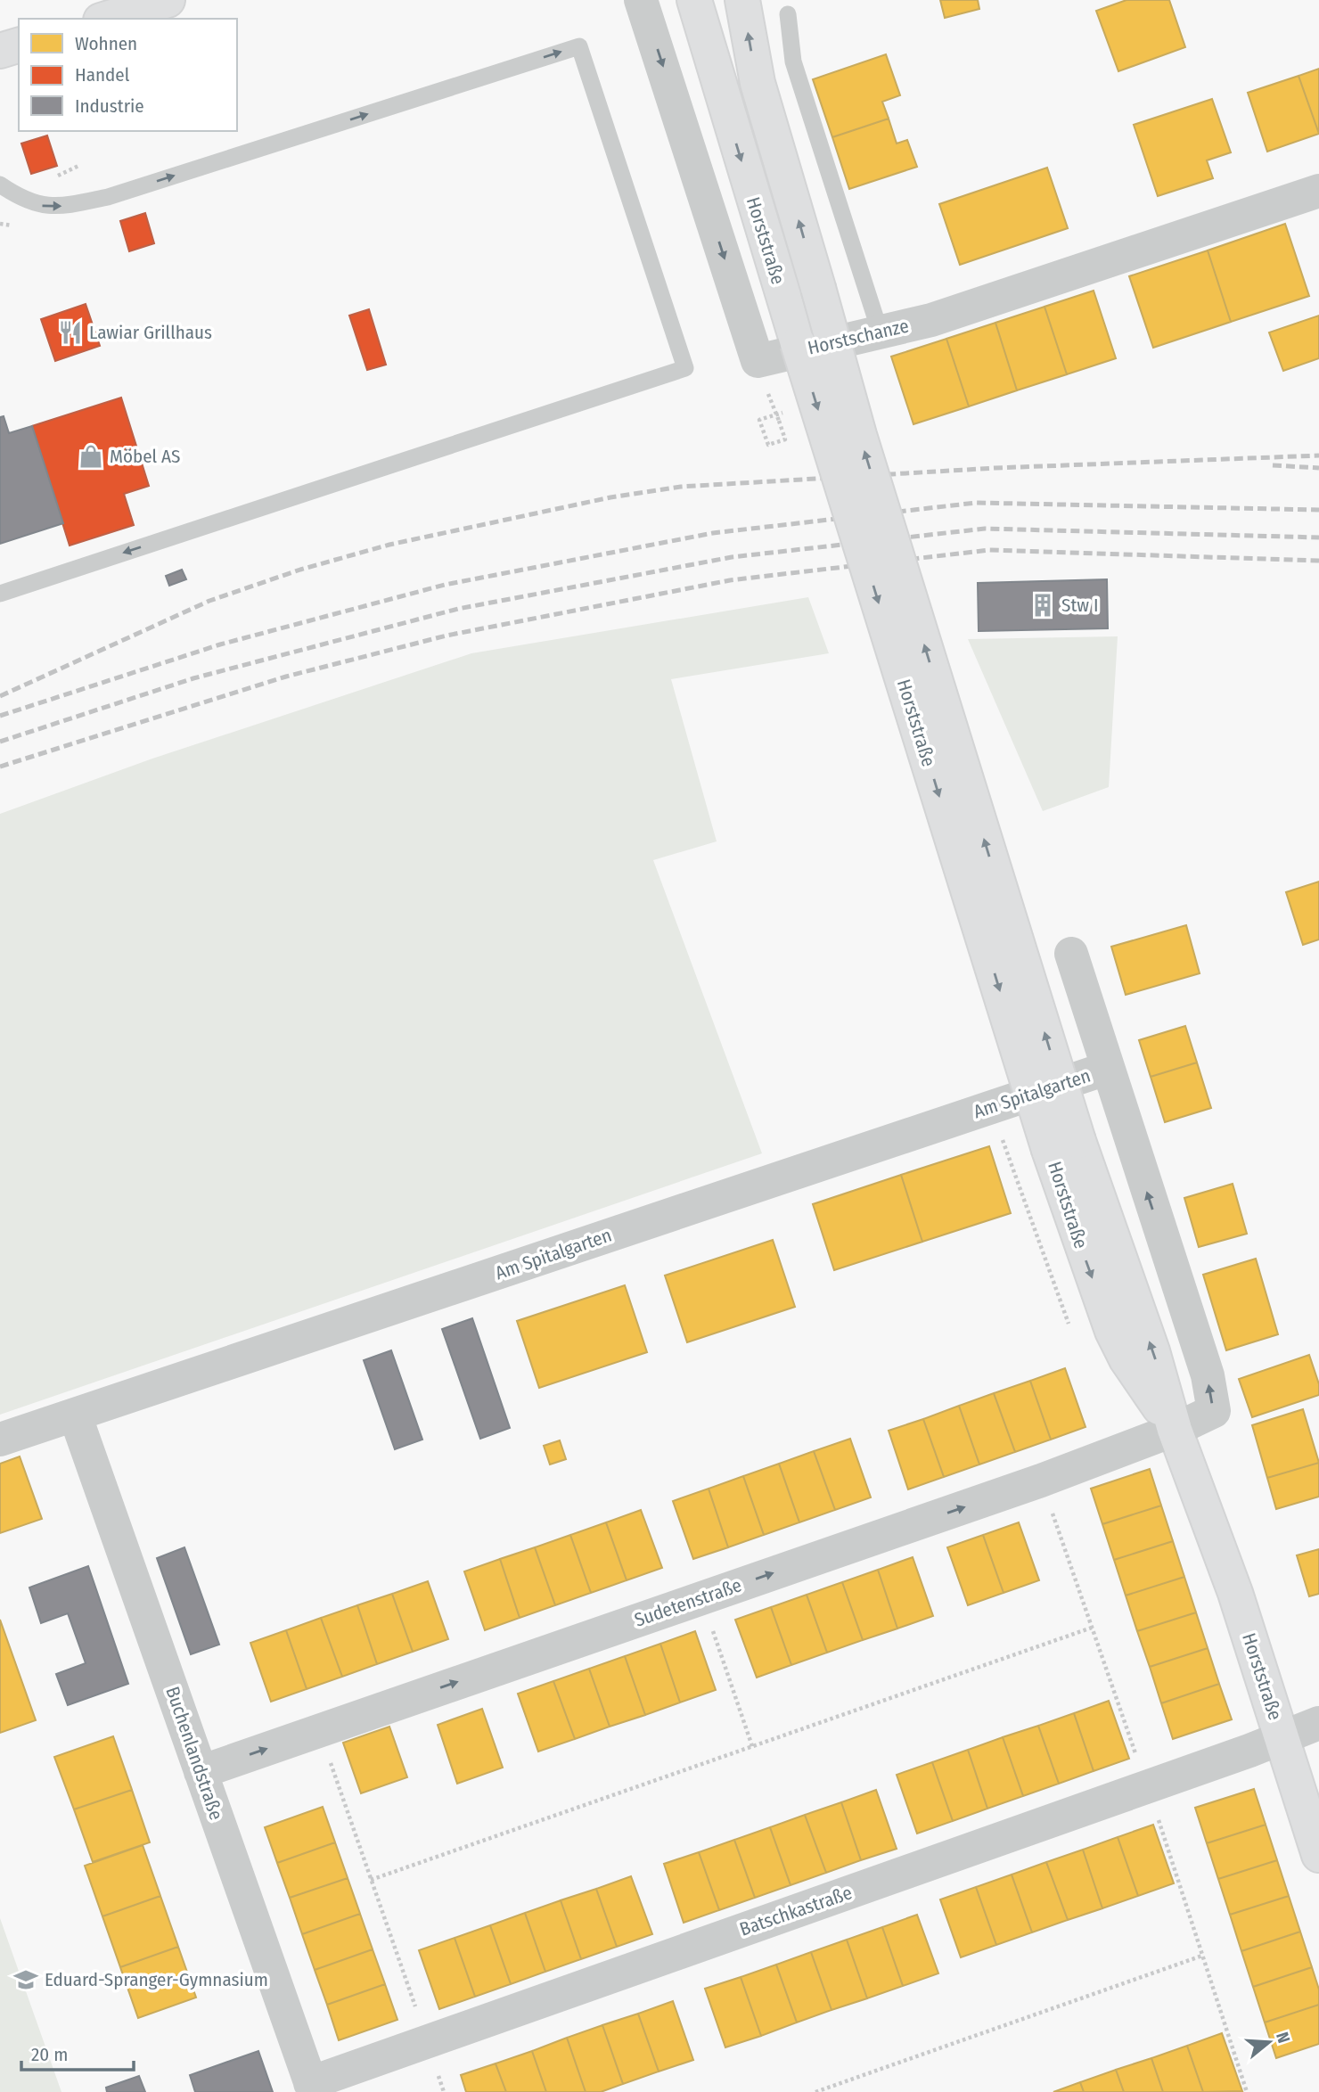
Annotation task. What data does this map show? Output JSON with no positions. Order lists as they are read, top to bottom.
{
  "streets": {
    "street": [
      "Horststraße",
      "Horstschanze",
      "Am Spitalgarten",
      "Sudetenstraße",
      "Buchenlandstraße",
      "Batschkastraße"
    ]
  },
  "crossings": [
    ["Horststraße", "Sudetenstraße"],
    ["Horststraße", "Batschkastraße"],
    ["Am Spitalgarten", "Buchenlandstraße"],
    ["Sudetenstraße", "Buchenlandstraße"],
    ["Buchenlandstraße", "Batschkastraße"]
  ],
  "one_way": ["Horstschanze", "Sudetenstraße"],
  "places": {
    "restaurant": ["Lawiar Grillhaus"],
    "shop": ["Möbel AS"],
    "building": ["Stw I"],
    "school or university": ["Eduard-Spranger-Gymnasium"]
  },
  "legend": ["Wohnen", "Handel", "Industrie"],
  "scale_bar": "20 m",
  "north": "right"
}
